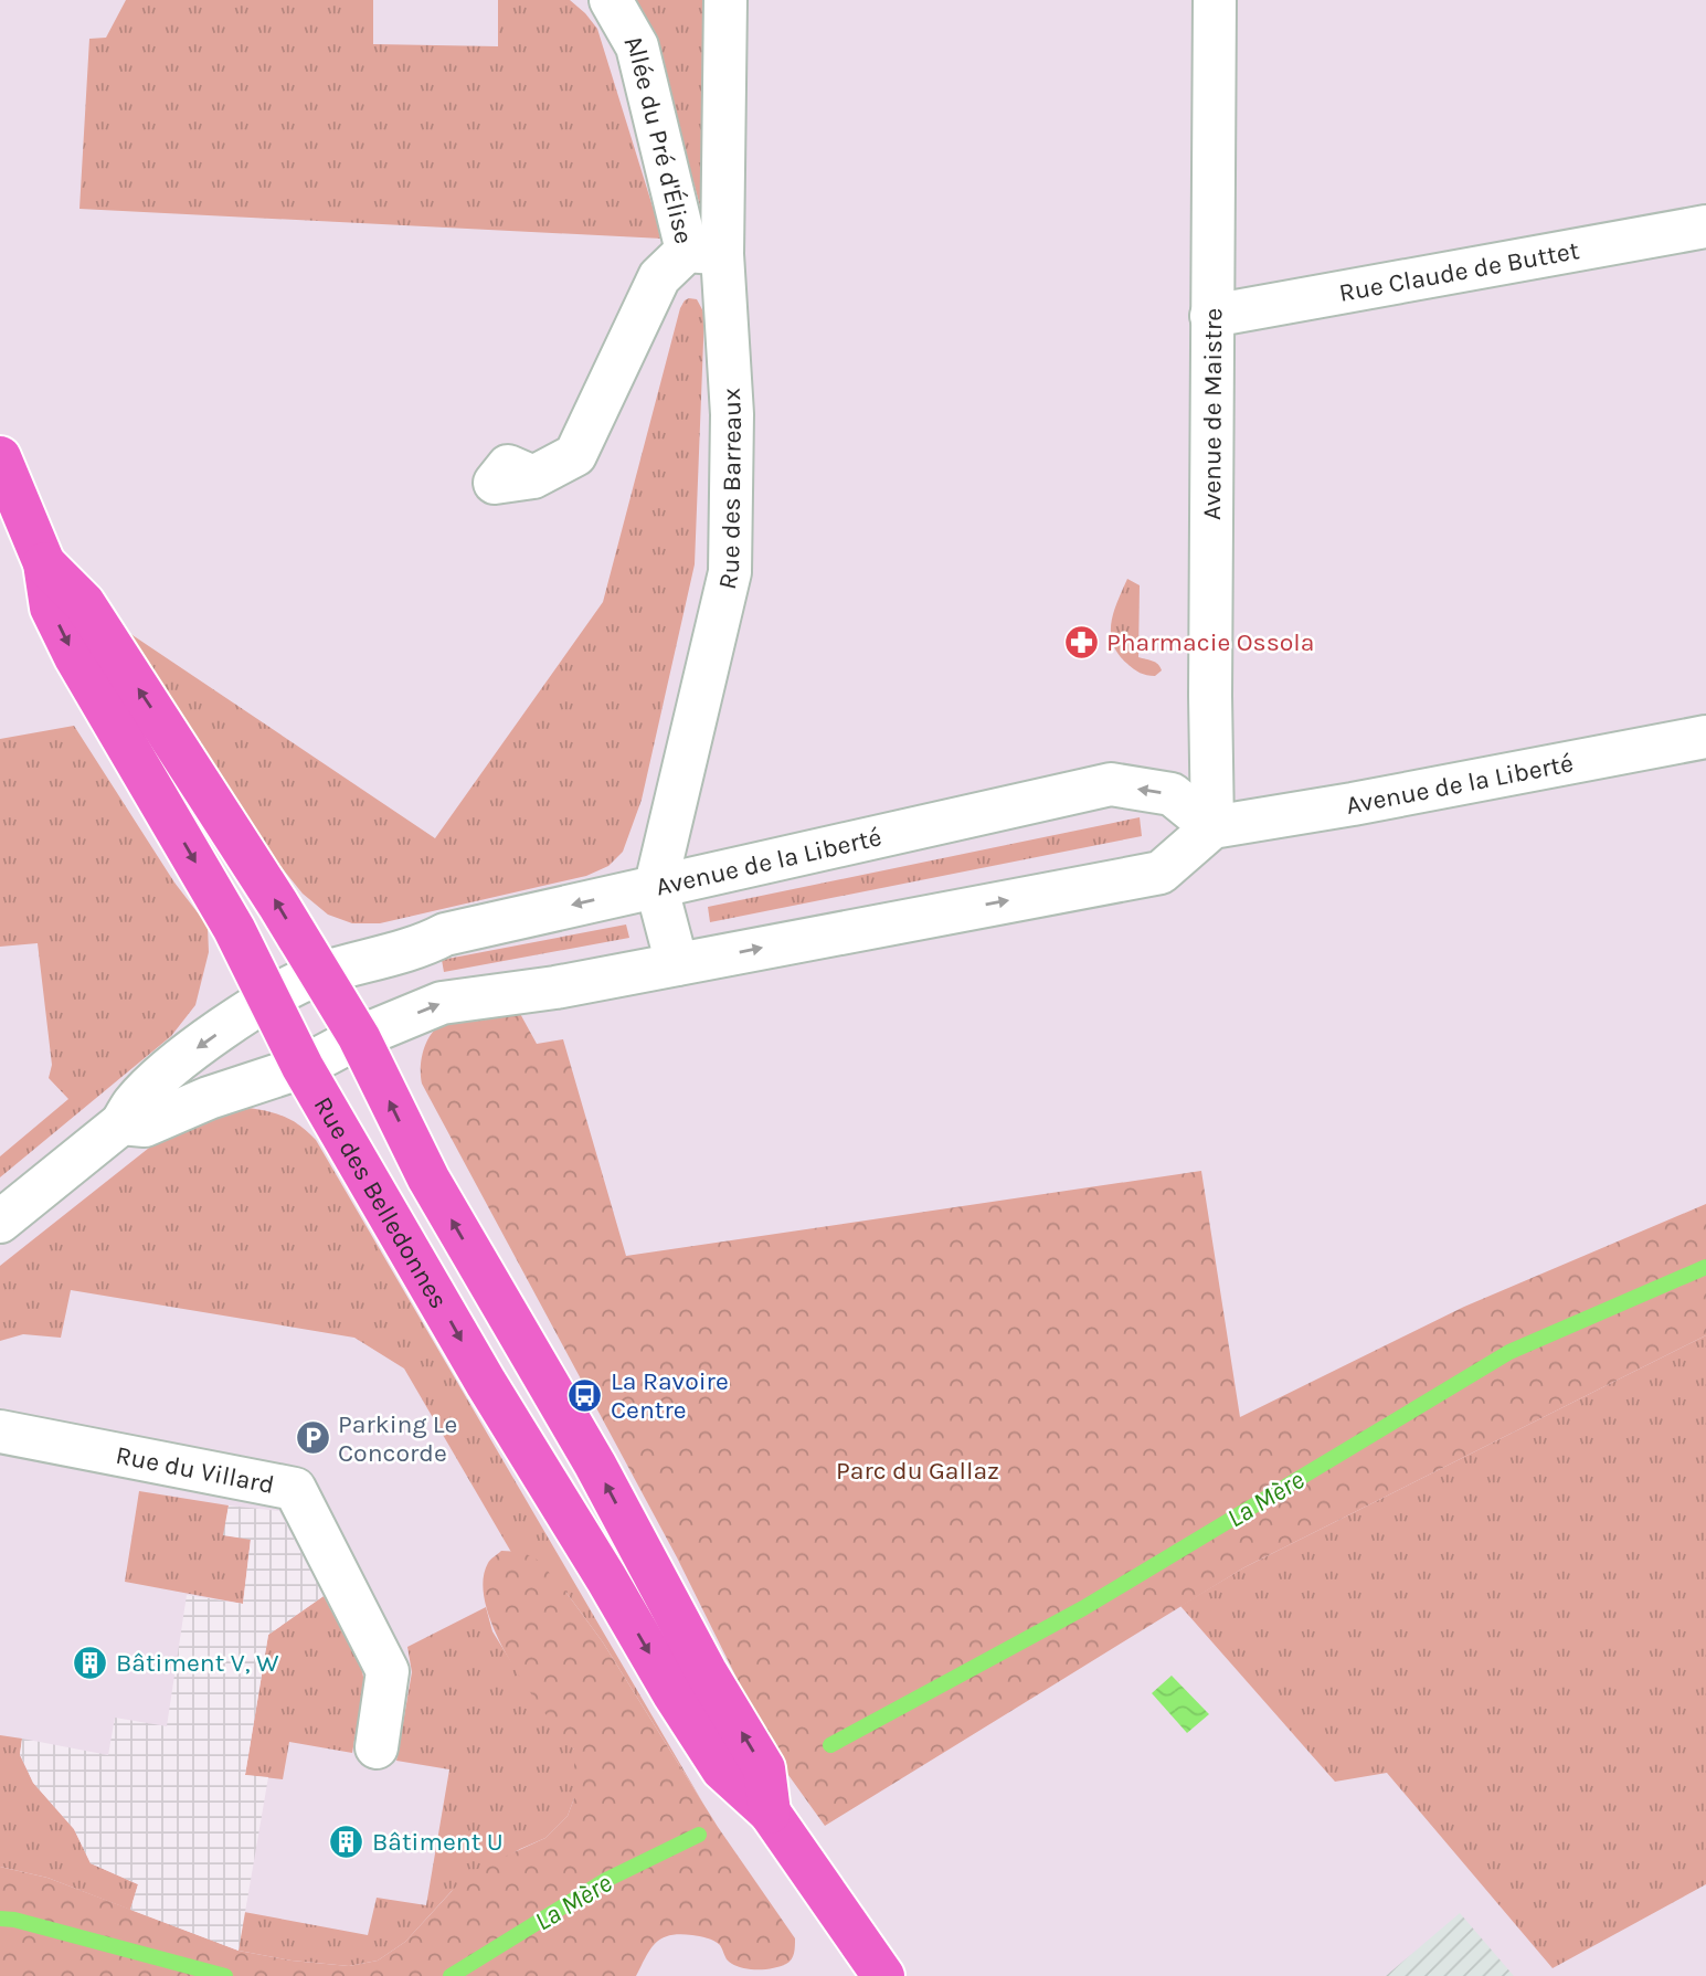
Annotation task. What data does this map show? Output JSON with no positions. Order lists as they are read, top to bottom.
{
  "streets": {
    "main road": ["Rue des Belledonnes"],
    "street": [
      "Allée du Pré d'Élise",
      "Rue Claude de Buttet",
      "Avenue de Maistre",
      "Rue des Barreaux",
      "Avenue de la Liberté",
      "Rue du Villard"
    ]
  },
  "crossings": [
    ["Allée du Pré d'Élise", "Rue des Barreaux"],
    ["Rue Claude de Buttet", "Avenue de Maistre"],
    ["Avenue de Maistre", "Avenue de la Liberté"],
    ["Rue des Barreaux", "Avenue de la Liberté"],
    ["Avenue de la Liberté", "Rue des Belledonnes"]
  ],
  "water": ["La Mère"],
  "parks": ["Parc du Gallaz"],
  "places": {
    "pharmacy": ["Pharmacie Ossola"],
    "bus stop": ["La Ravoire Centre"],
    "parking": ["Parking Le Concorde"],
    "building": ["Bâtiment V, W", "Bâtiment U"]
  }
}
